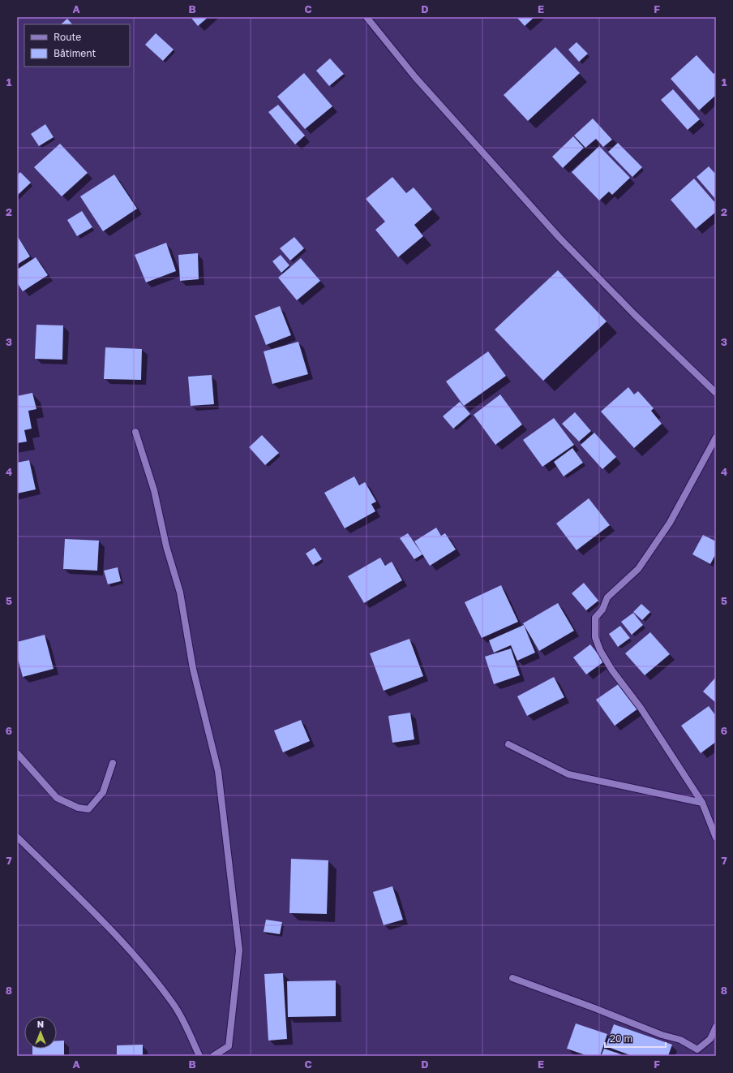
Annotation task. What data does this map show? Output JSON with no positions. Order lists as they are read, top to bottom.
{
  "legend": ["Route", "Bâtiment"],
  "scale_bar": "20 m",
  "north": "top",
  "grid": {
    "columns": [
      "A",
      "B",
      "C",
      "D",
      "E",
      "F"
    ],
    "rows": [
      "1",
      "2",
      "3",
      "4",
      "5",
      "6",
      "7",
      "8"
    ]
  }
}
